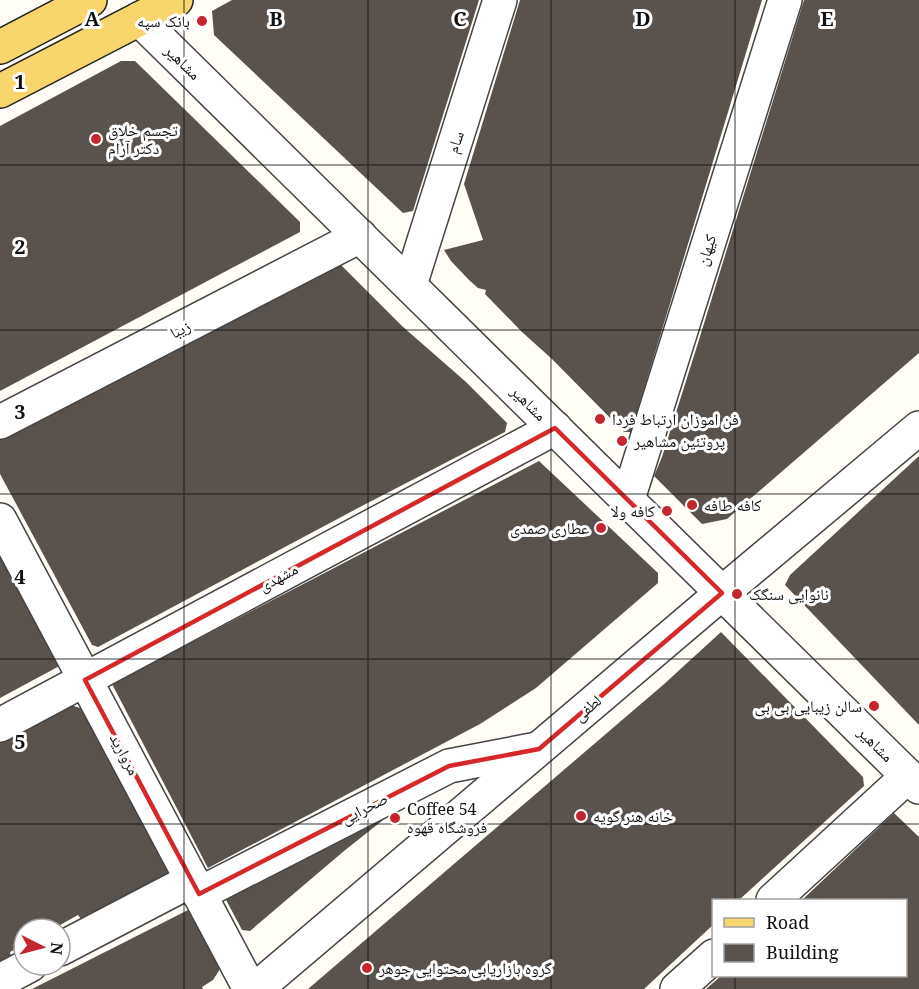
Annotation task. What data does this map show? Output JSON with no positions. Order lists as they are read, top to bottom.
{
  "streets": {
    "street": [
      "مشاهیر",
      "سام",
      "کیهان",
      "زیبا",
      "مشهدی",
      "لطفی",
      "مروارید",
      "صحرایی"
    ]
  },
  "crossings": [
    ["مشاهیر", "سام"],
    ["مشاهیر", "کیهان"],
    ["مشاهیر", "زیبا"],
    ["مشاهیر", "مشهدی"],
    ["مشاهیر", "لطفی"],
    ["مشهدی", "مروارید"],
    ["لطفی", "صحرایی"],
    ["مروارید", "صحرایی"]
  ],
  "places": [
    "بانک سپه",
    "تجسم خلاق دکتر آرام",
    "فن اموزان ارتباط فردا",
    "پروتئین مشاهیر",
    "کافه طافه",
    "کافه ولا",
    "عطاری صمدی",
    "نانوایی سنگک",
    "سالن زیبایی بی بی",
    "خانه هنر گویه",
    "Coffee 54 فروشگاه قهوه",
    "گروه بازاریابی محتوایی جوهر"
  ],
  "legend": ["Road", "Building"],
  "north": "right",
  "grid": {
    "columns": [
      "A",
      "B",
      "C",
      "D",
      "E"
    ],
    "rows": [
      "1",
      "2",
      "3",
      "4",
      "5"
    ]
  }
}
